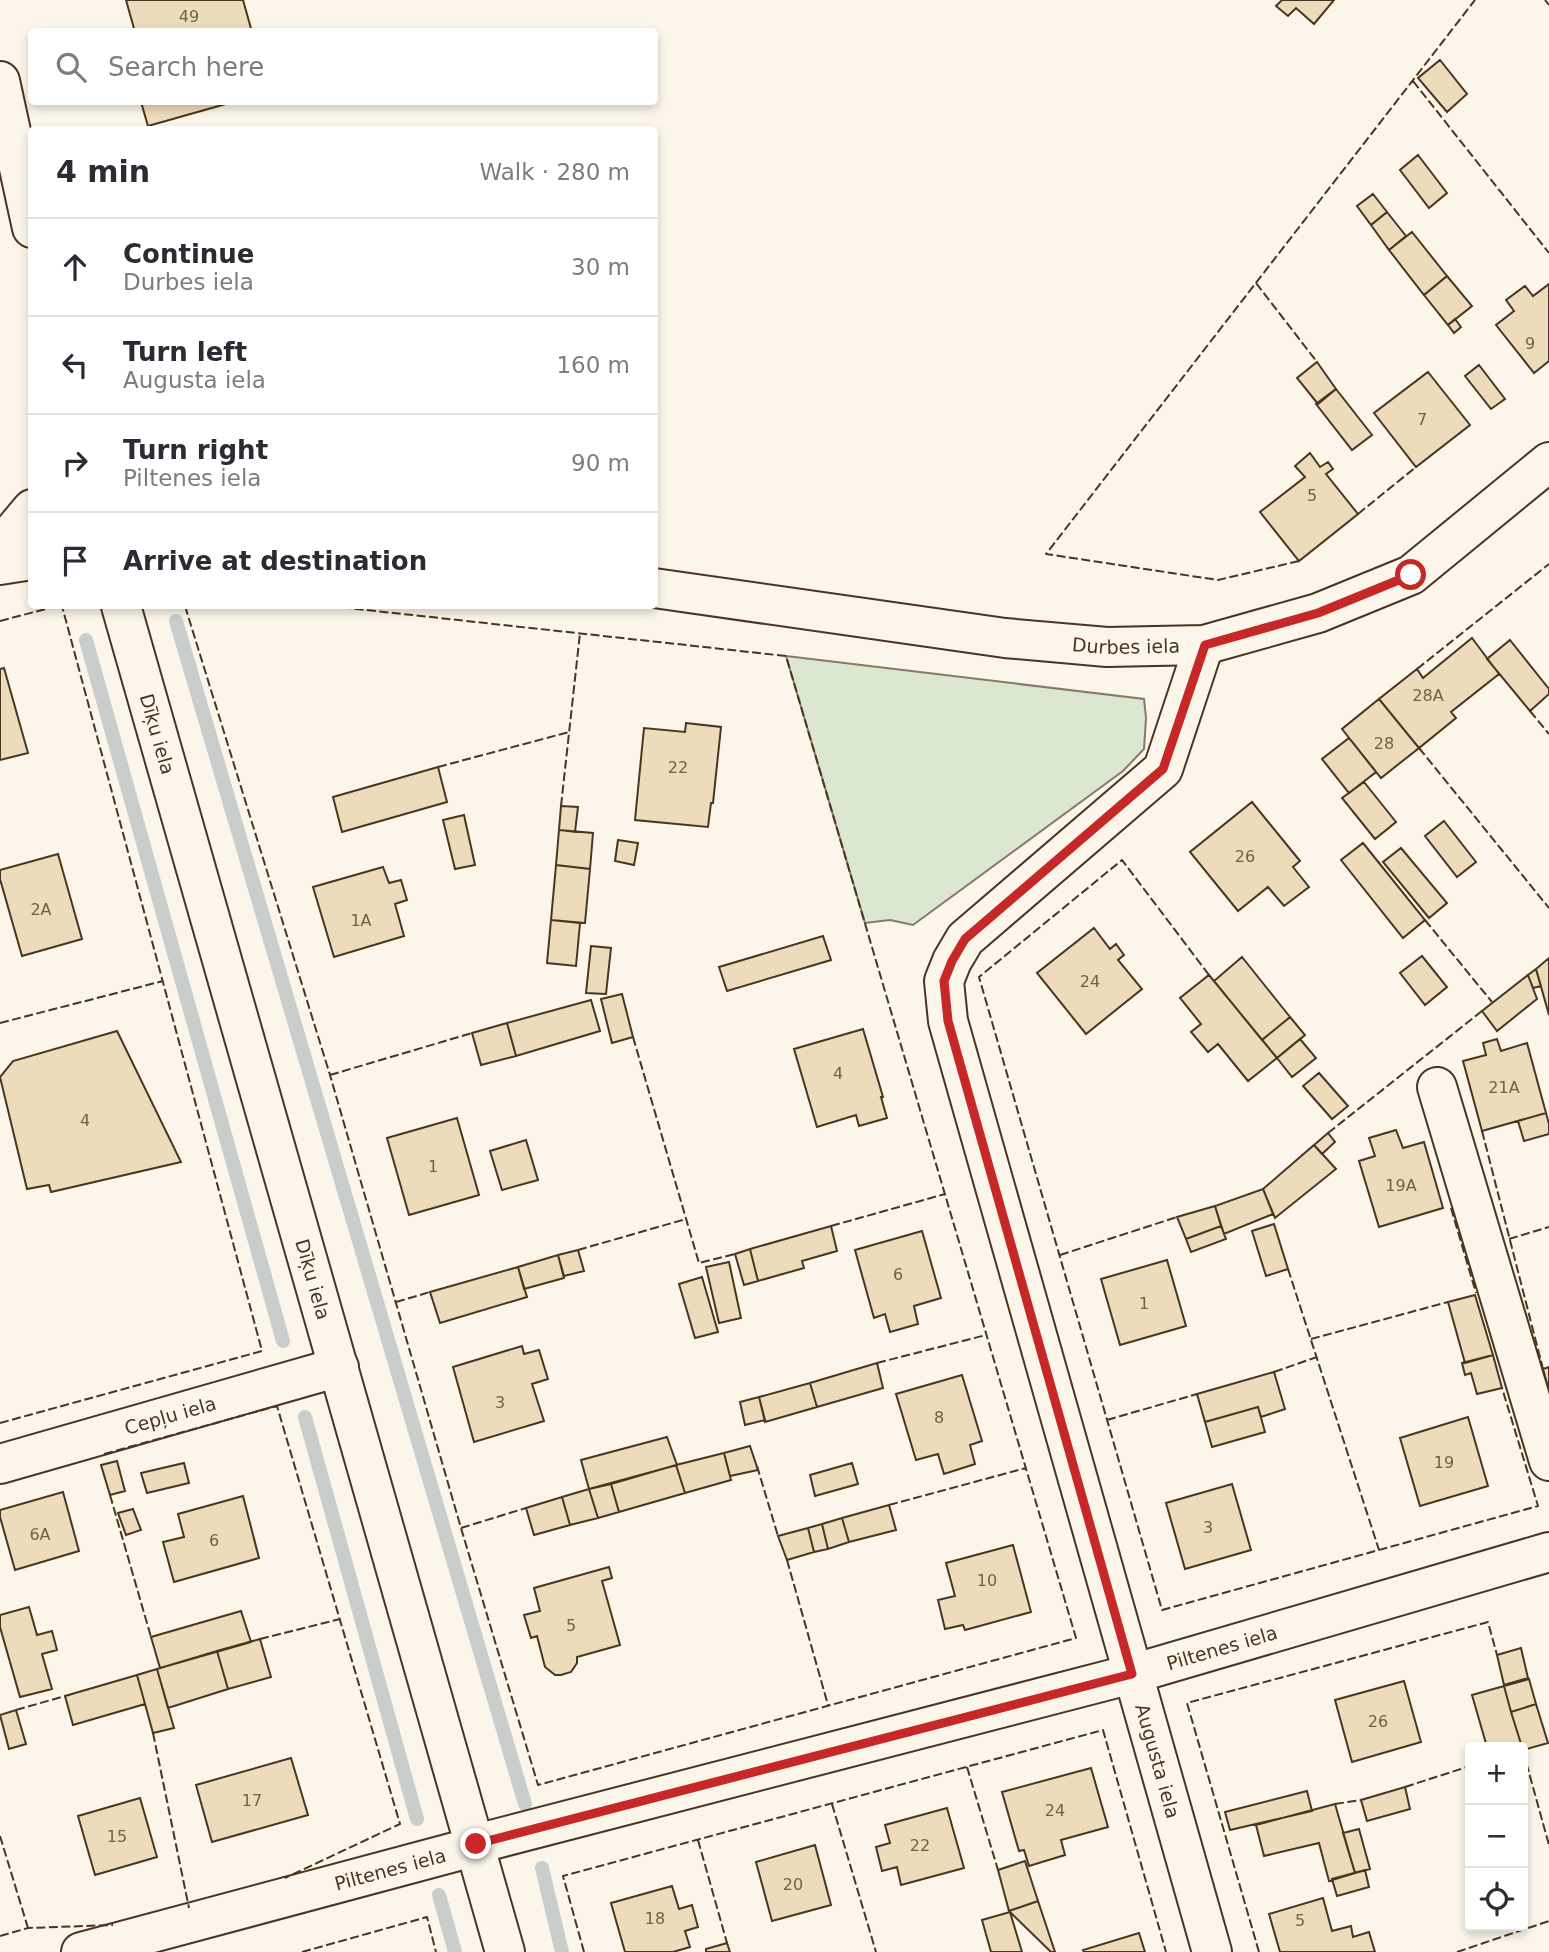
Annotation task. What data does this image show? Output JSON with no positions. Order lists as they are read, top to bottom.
{
  "streets": {
    "street": [
      "Durbes iela",
      "Dīķu iela",
      "Cepļu iela",
      "Piltenes iela",
      "Augusta iela"
    ]
  },
  "crossings": [
    ["Durbes iela", "Augusta iela"],
    ["Dīķu iela", "Cepļu iela"],
    ["Dīķu iela", "Piltenes iela"],
    ["Piltenes iela", "Augusta iela"]
  ],
  "house_numbers": [
    "49",
    "9",
    "7",
    "5",
    "28A",
    "28",
    "22",
    "26",
    "2A",
    "1A",
    "24",
    "4",
    "21A",
    "4",
    "1",
    "19A",
    "6",
    "1",
    "3",
    "8",
    "19",
    "3",
    "6A",
    "6",
    "10",
    "5",
    "26",
    "17",
    "24",
    "15",
    "22",
    "20",
    "18",
    "5"
  ],
  "page": {
    "search": "Search here",
    "heading": ["4 min", "Walk · 280 m"],
    "list": [
      ["Continue", "Durbes iela", "30 m"],
      ["Turn left", "Augusta iela", "160 m"],
      ["Turn right", "Piltenes iela", "90 m"],
      "Arrive at destination"
    ],
    "map_buttons": ["+", "−"]
  }
}
